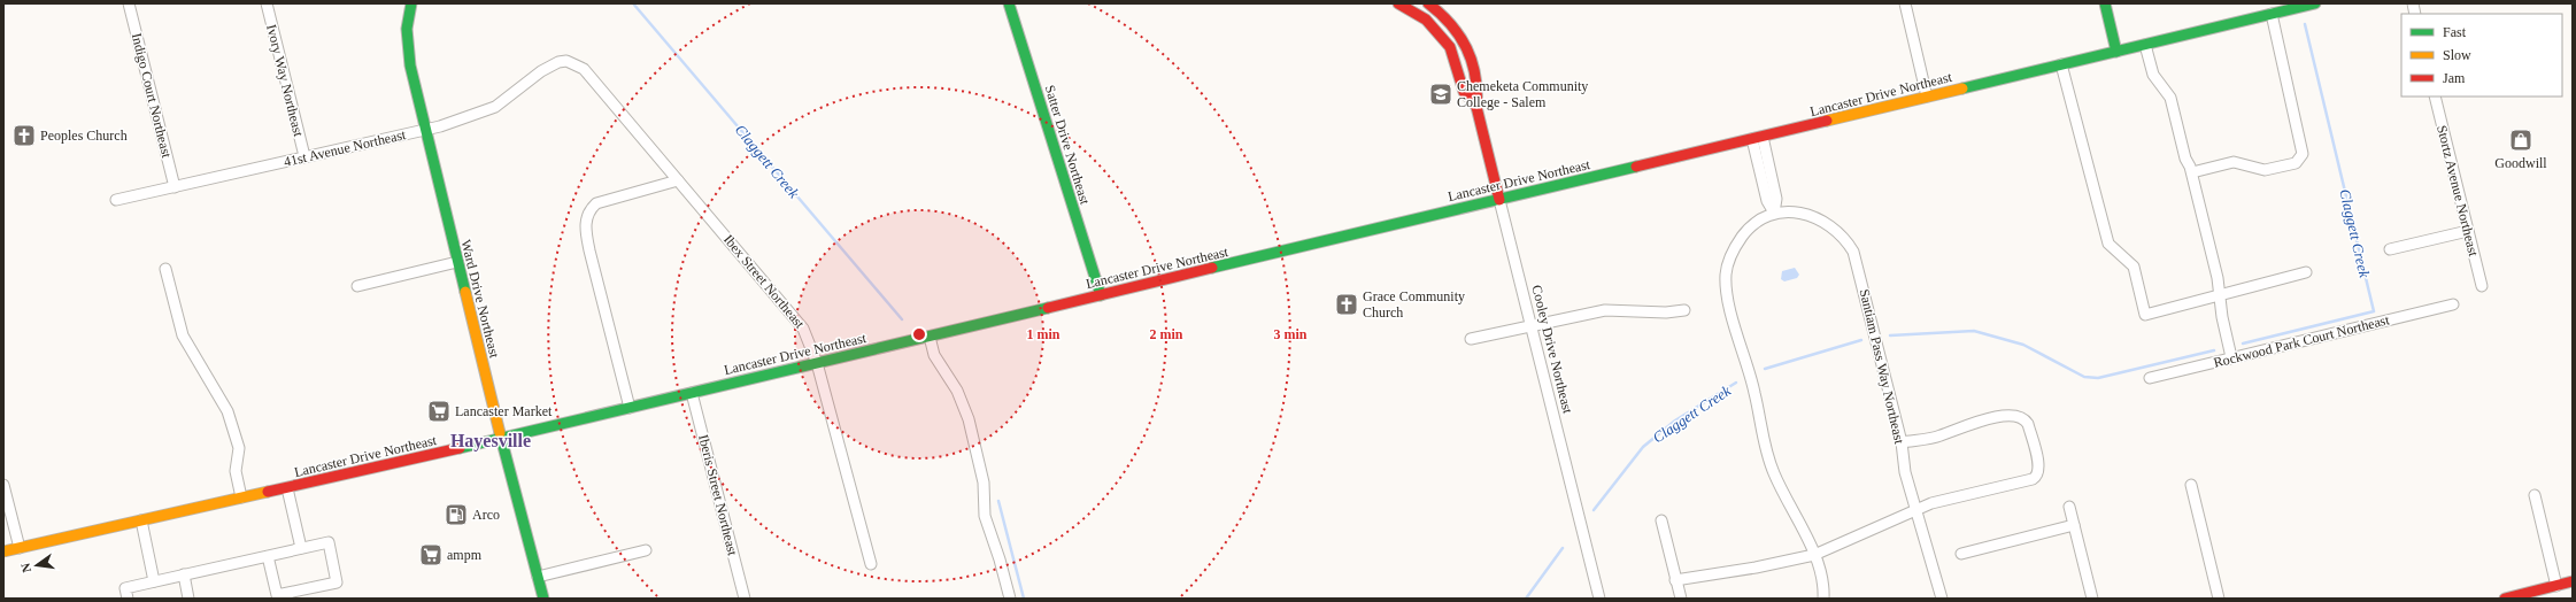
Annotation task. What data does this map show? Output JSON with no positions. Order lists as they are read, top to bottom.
{
  "streets": {
    "main road": [
      "Lancaster Drive Northeast",
      "Satter Drive Northeast",
      "Ward Drive Northeast",
      "Cooley Drive Northeast"
    ],
    "street": [
      "Ivory Way Northeast",
      "Indigo Court Northeast",
      "41st Avenue Northeast",
      "Stortz Avenue Northeast",
      "Ibex Street Northeast",
      "Rockwood Park Court Northeast",
      "Santiam Pass Way Northeast",
      "Iberis Street Northeast"
    ]
  },
  "crossings": [
    ["Ivory Way Northeast", "41st Avenue Northeast"],
    ["Lancaster Drive Northeast", "Satter Drive Northeast"],
    ["Lancaster Drive Northeast", "Ibex Street Northeast"],
    ["Lancaster Drive Northeast", "Ward Drive Northeast"],
    ["Lancaster Drive Northeast", "Cooley Drive Northeast"],
    ["Lancaster Drive Northeast", "Iberis Street Northeast"],
    ["Indigo Court Northeast", "41st Avenue Northeast"],
    ["41st Avenue Northeast", "Ibex Street Northeast"],
    ["41st Avenue Northeast", "Ward Drive Northeast"]
  ],
  "districts": ["Hayesville"],
  "water": ["Claggett Creek"],
  "places": {
    "school or university": ["Chemeketa Community College - Salem"],
    "church": ["Peoples Church", "Grace Community Church"],
    "shop": ["Goodwill"],
    "supermarket": ["Lancaster Market", "ampm"],
    "fuel station": ["Arco"]
  },
  "legend": ["Fast", "Slow", "Jam"],
  "north": "left",
  "rings": ["1 min", "2 min", "3 min"]
}
